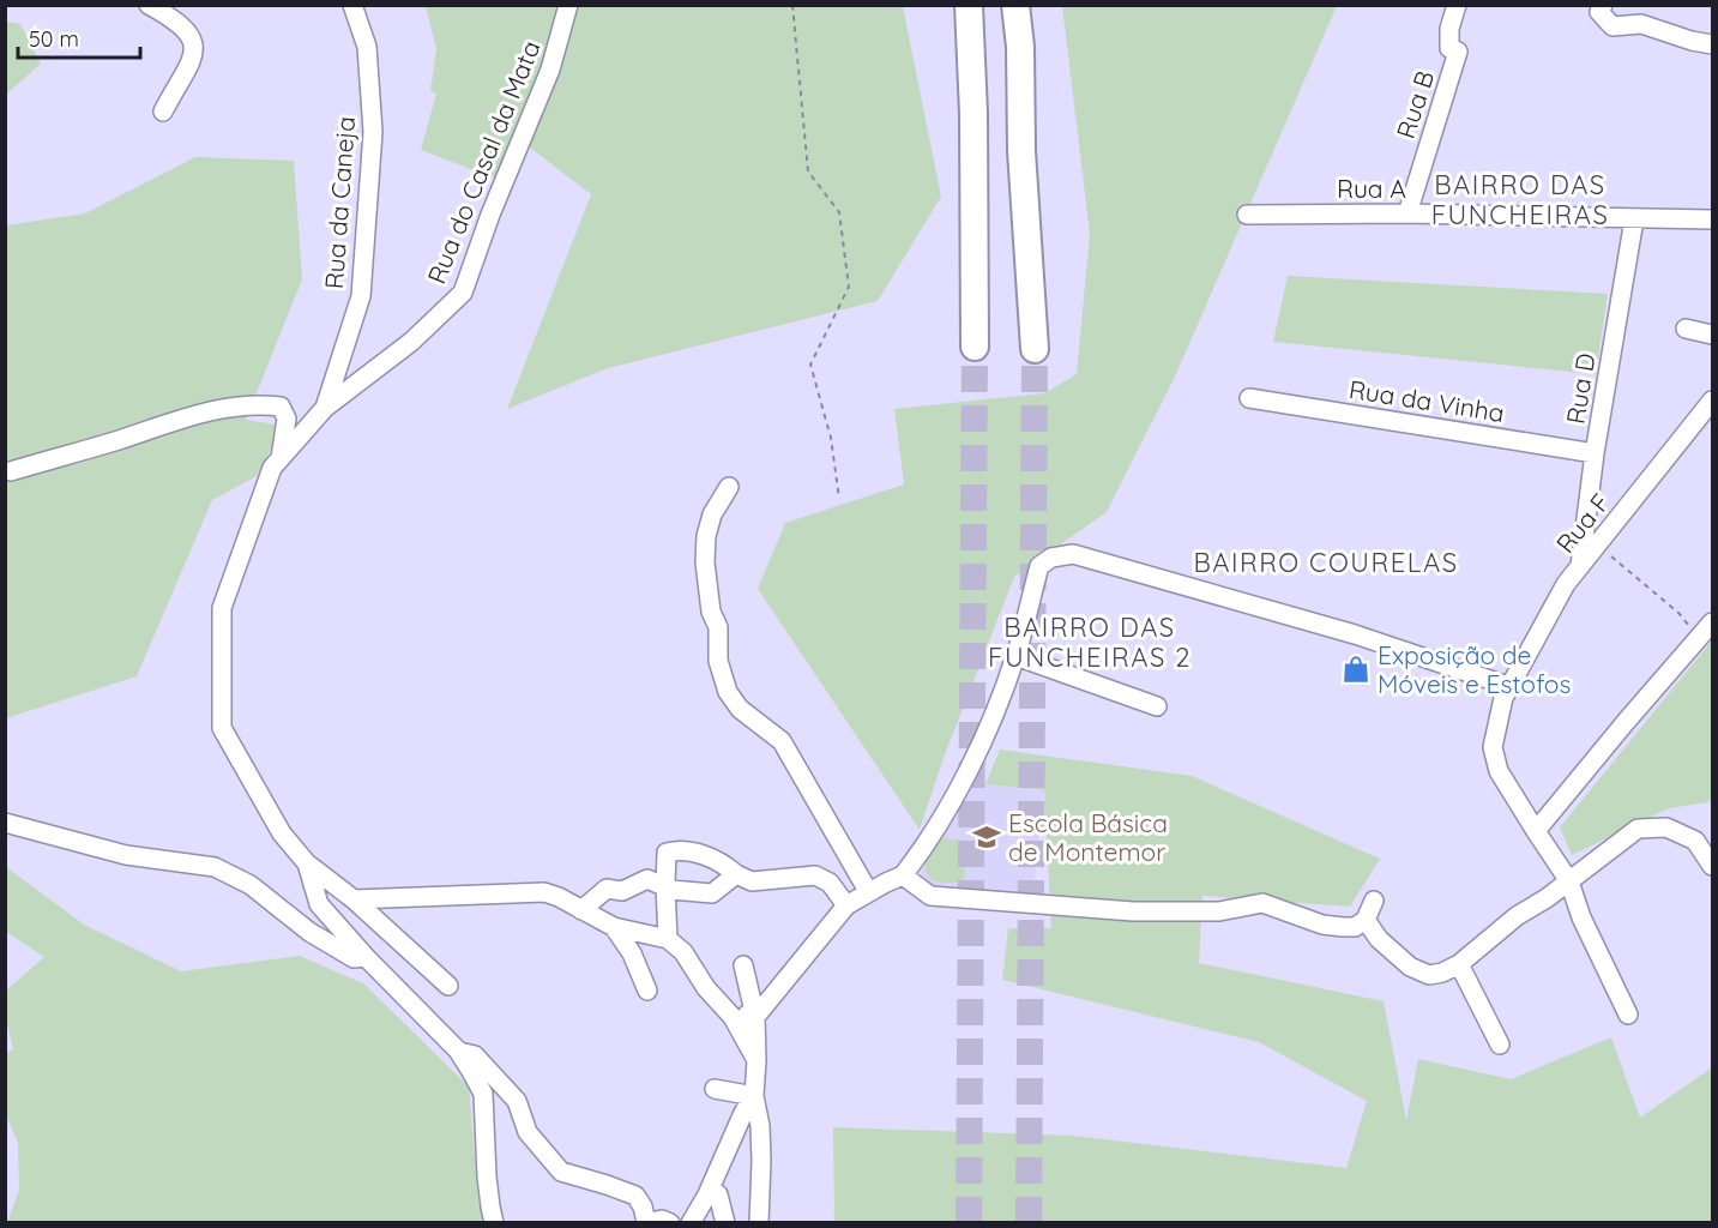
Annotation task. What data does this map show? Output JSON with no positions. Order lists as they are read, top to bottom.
{
  "streets": {
    "street": [
      "Rua B",
      "Rua do Casal da Mata",
      "Rua A",
      "Rua da Caneja",
      "Rua D",
      "Rua da Vinha",
      "Rua F"
    ]
  },
  "crossings": [
    ["Rua B", "Rua A"],
    ["Rua do Casal da Mata", "Rua da Caneja"],
    ["Rua A", "Rua D"],
    ["Rua D", "Rua da Vinha"],
    ["Rua D", "Rua F"]
  ],
  "districts": ["BAIRRO DAS FUNCHEIRAS", "BAIRRO COURELAS", "BAIRRO DAS FUNCHEIRAS 2"],
  "places": {
    "shop": ["Exposição de Móveis e Estofos"],
    "school or university": ["Escola Básica de Montemor"]
  },
  "scale_bar": "50 m"
}
